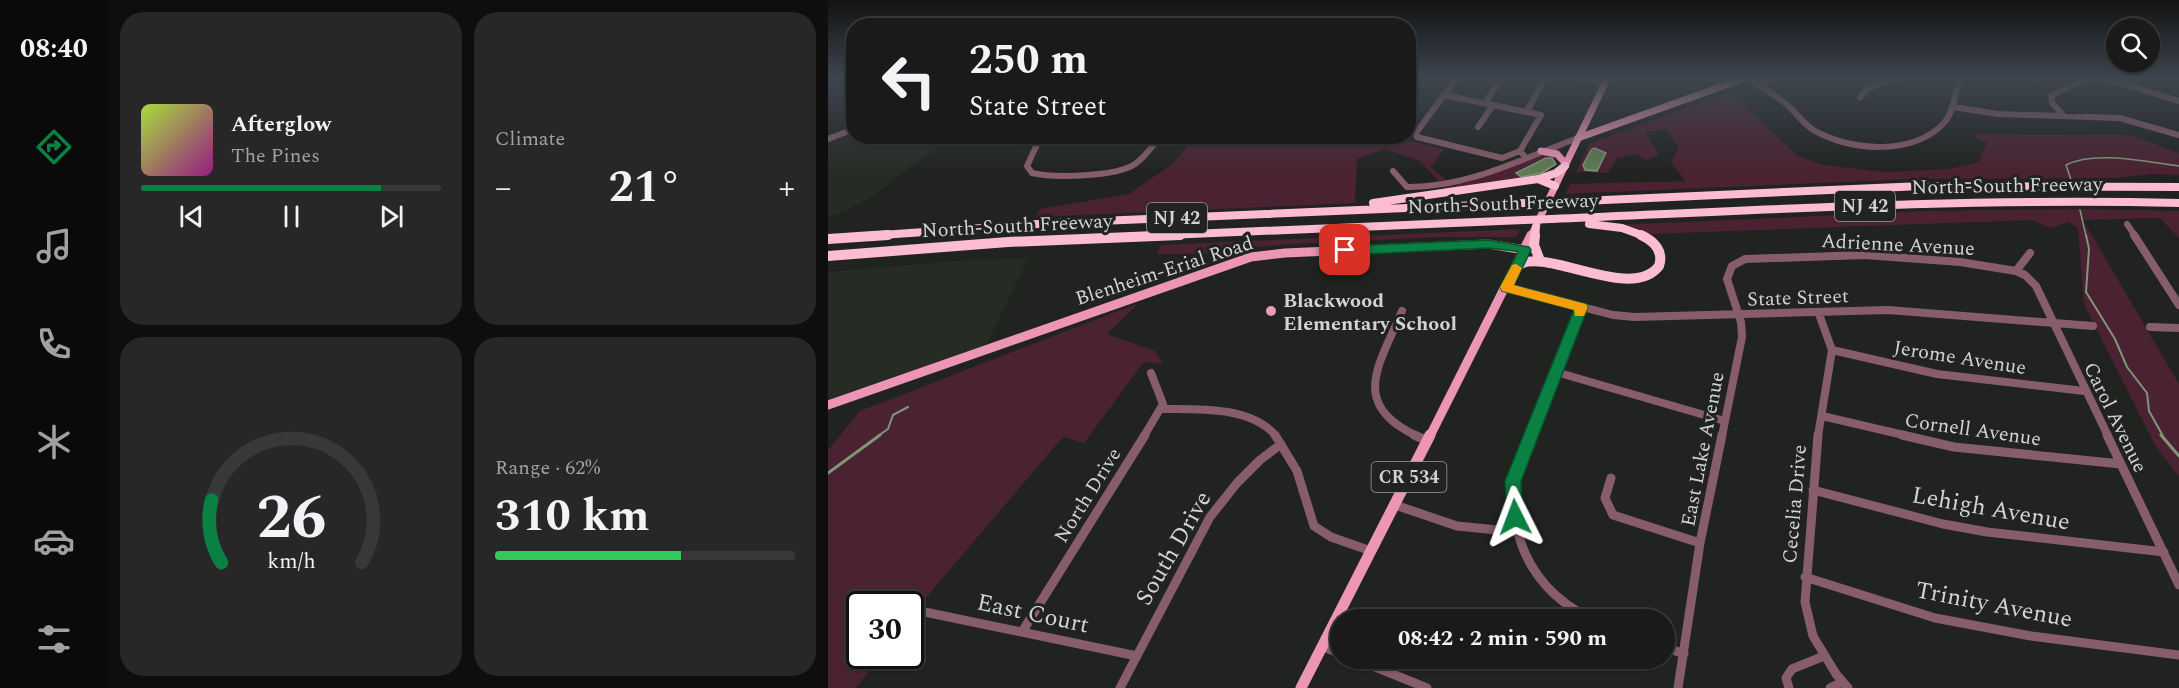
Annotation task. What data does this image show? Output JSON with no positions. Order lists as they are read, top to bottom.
{
  "streets": {
    "highway": ["North-South Freeway", "NJ 42"],
    "main road": ["Blenheim-Erial Road", "CR 534"],
    "street": [
      "Adrienne Avenue",
      "State Street",
      "Jerome Avenue",
      "Carol Avenue",
      "Cornell Avenue",
      "East Lake Avenue",
      "North Drive",
      "Cecelia Drive",
      "Lehigh Avenue",
      "South Drive",
      "Trinity Avenue",
      "East Court"
    ]
  },
  "crossings": [
    ["Adrienne Avenue", "Carol Avenue"],
    ["Adrienne Avenue", "East Lake Avenue"],
    ["Blenheim-Erial Road", "CR 534"],
    ["State Street", "Carol Avenue"],
    ["State Street", "East Lake Avenue"],
    ["State Street", "CR 534"],
    ["State Street", "Cecelia Drive"],
    ["Jerome Avenue", "Carol Avenue"],
    ["Jerome Avenue", "Cecelia Drive"],
    ["Carol Avenue", "Cornell Avenue"],
    ["Carol Avenue", "Lehigh Avenue"],
    ["Cornell Avenue", "Cecelia Drive"],
    ["North Drive", "East Court"],
    ["Cecelia Drive", "Lehigh Avenue"],
    ["Cecelia Drive", "Trinity Avenue"],
    ["South Drive", "East Court"]
  ],
  "places": ["Blackwood Elementary School"],
  "page": {
    "tabs": "08:40",
    "tile": [
      "Climate",
      ["Range · 62%", "310 km"]
    ],
    "turn": ["250 m", "State Street"],
    "song": ["Afterglow", "The Pines"],
    "heat": ["−", "21°", "+"],
    "limit": "30",
    "trip": "08:42 · 2 min · 590 m",
    "gauge": ["26", "km/h"]
  }
}
